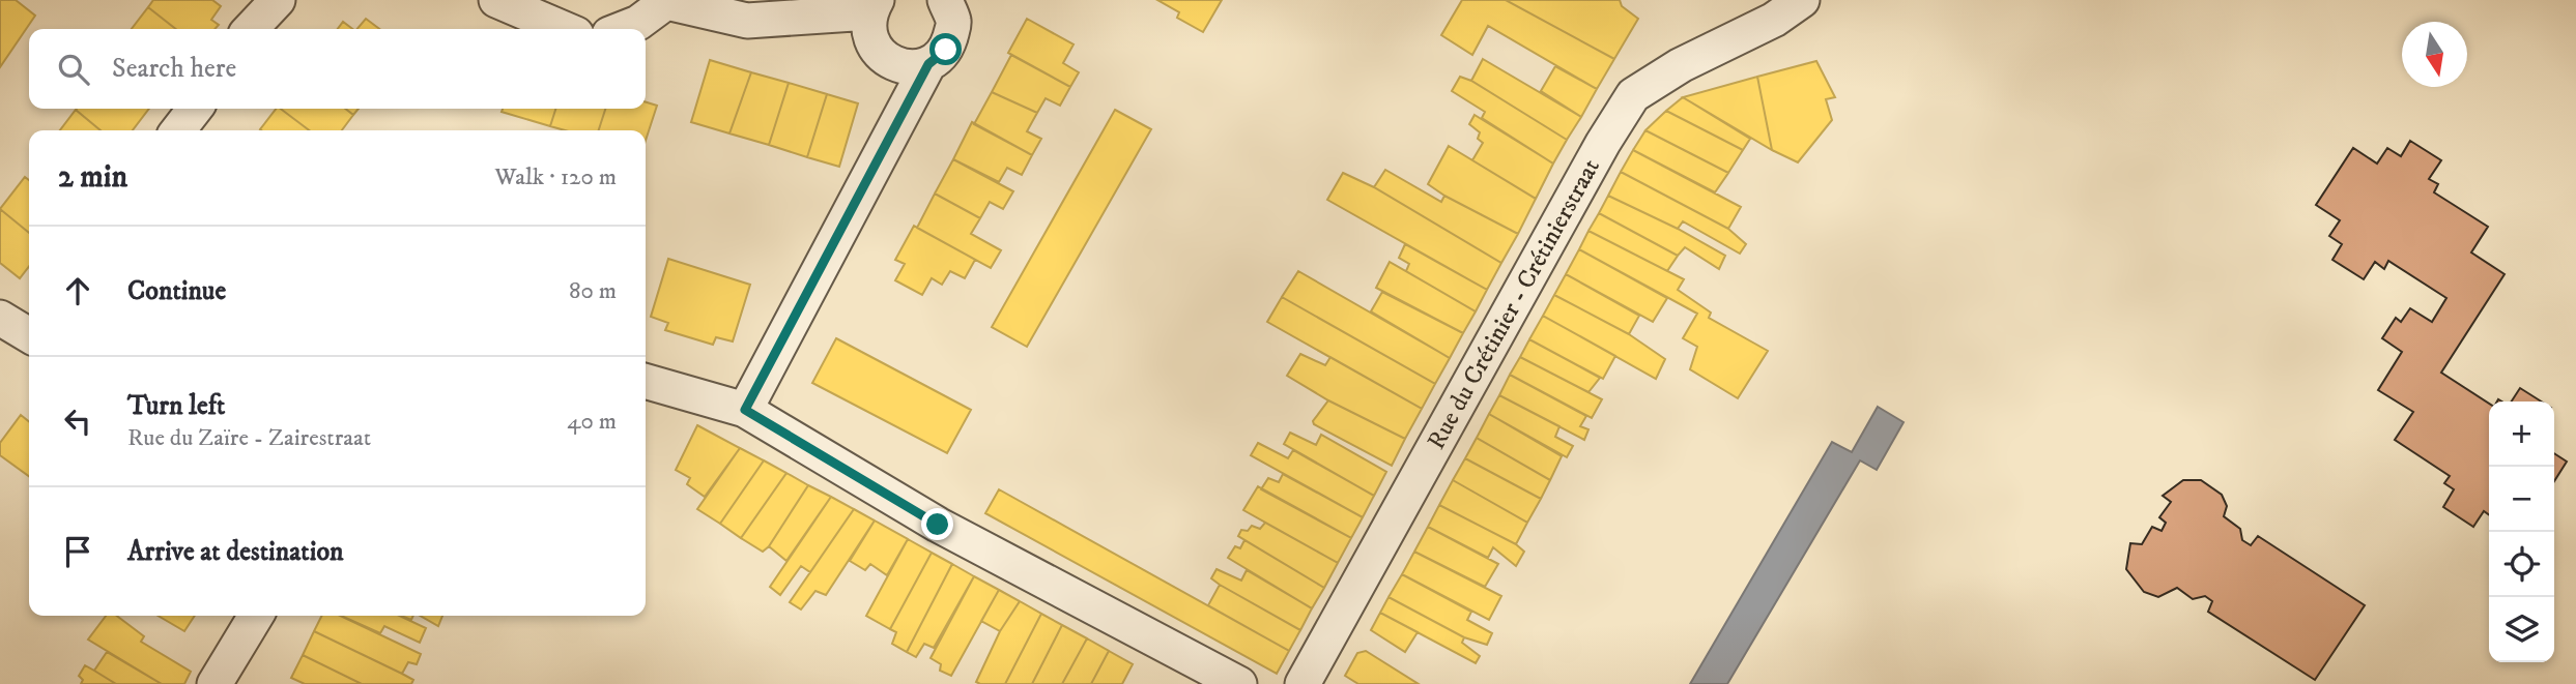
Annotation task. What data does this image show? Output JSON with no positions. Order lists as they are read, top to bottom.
{
  "streets": {
    "street": ["Rue du Crétinier - Crétinierstraat"]
  },
  "north": "bottom",
  "page": {
    "search": "Search here",
    "heading": ["2 min", "Walk · 120 m"],
    "list": [
      ["Continue", "80 m"],
      ["Turn left", "Rue du Zaïre - Zairestraat", "40 m"],
      "Arrive at destination"
    ],
    "map_buttons": ["+", "−"]
  }
}
